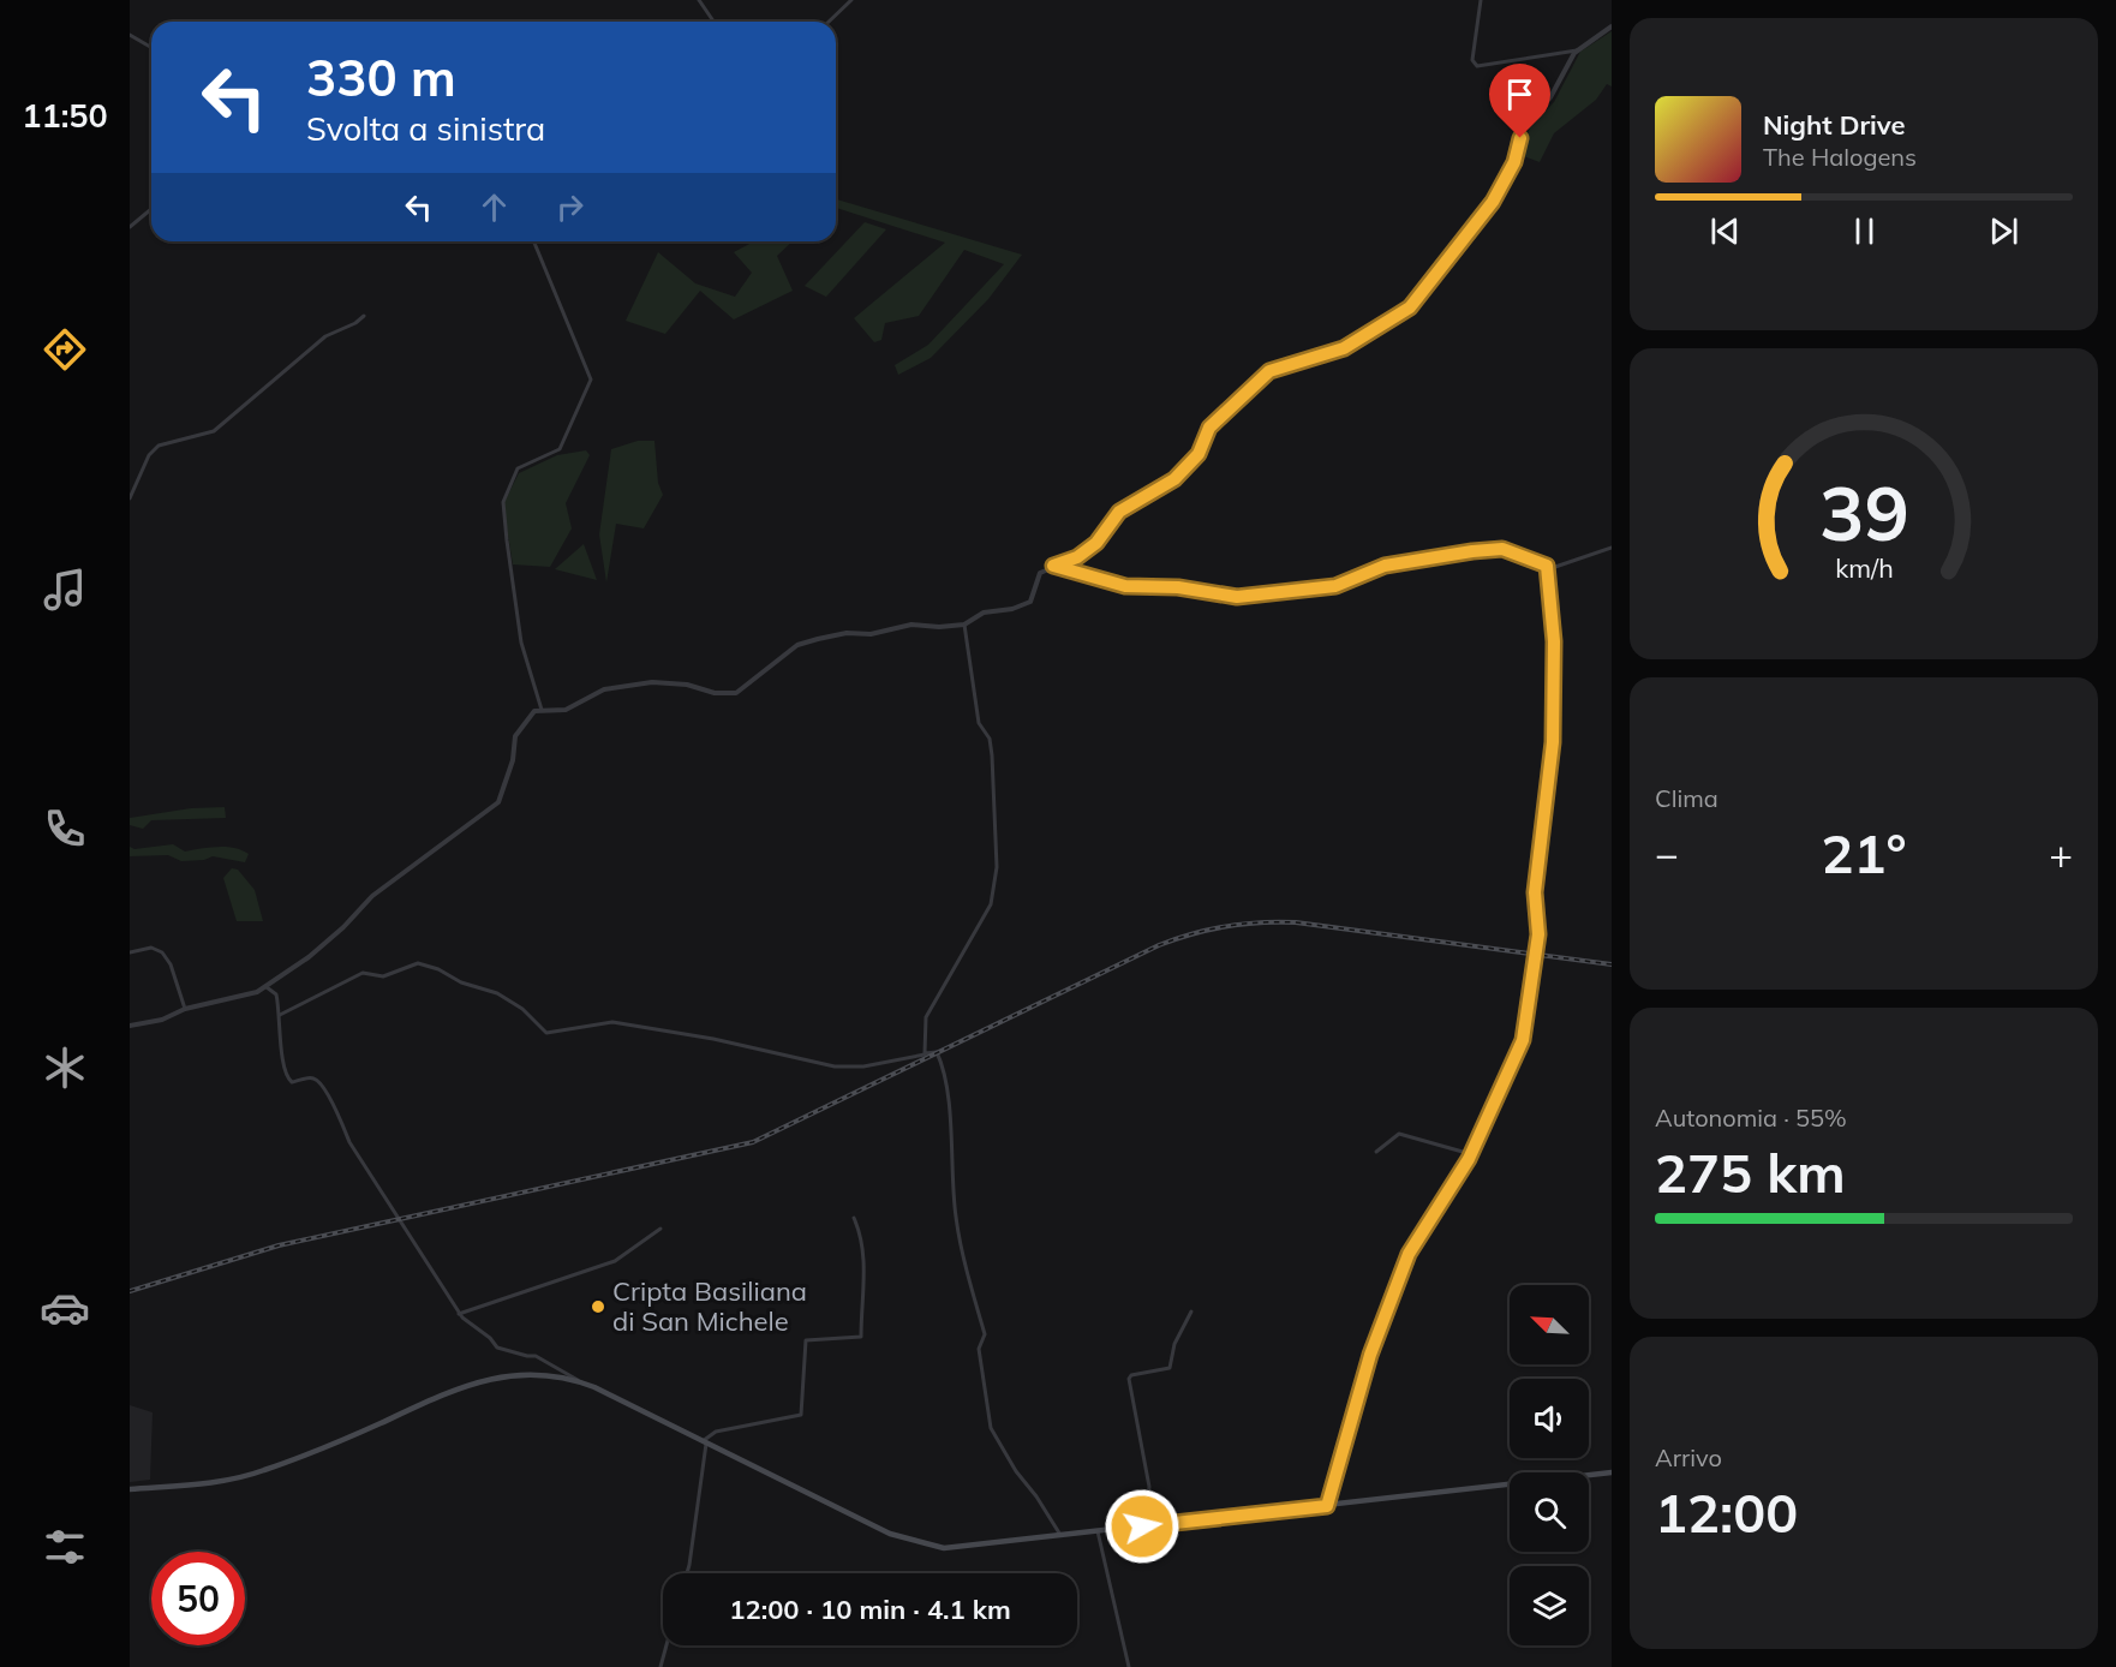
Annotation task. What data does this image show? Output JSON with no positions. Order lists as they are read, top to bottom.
{
  "places": ["Cripta Basiliana di San Michele"],
  "north": "top left",
  "page": {
    "tabs": "11:50",
    "turn": ["330 m", "Svolta a sinistra"],
    "song": ["Night Drive", "The Halogens"],
    "tile": [
      "Clima",
      ["Autonomia · 55%", "275 km"],
      ["Arrivo", "12:00"]
    ],
    "heat": ["−", "21°", "+"],
    "limit": "50",
    "trip": "12:00 · 10 min · 4.1 km",
    "gauge": ["39", "km/h"]
  }
}
